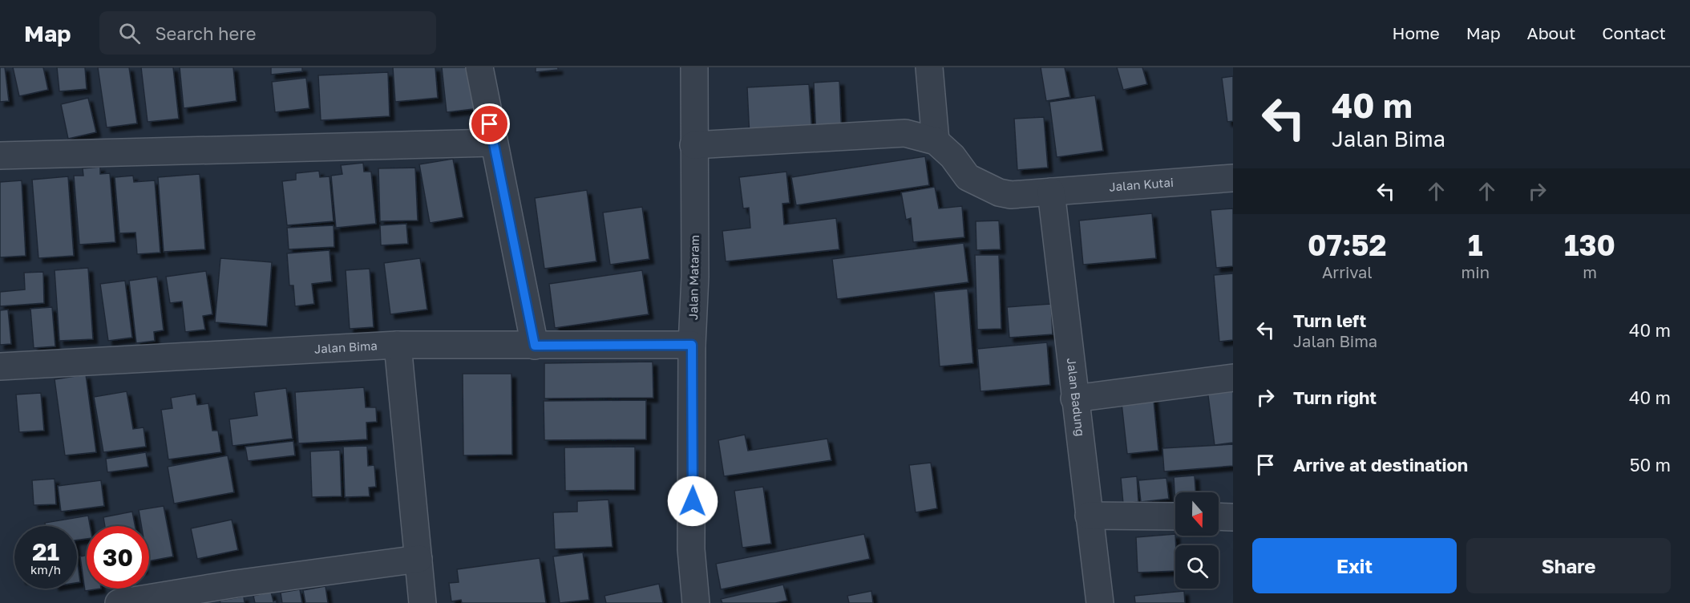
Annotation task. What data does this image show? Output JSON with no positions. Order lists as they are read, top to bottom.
{
  "streets": {
    "street": [
      "Jalan Kutai",
      "Jalan Mataram",
      "Jalan Bima",
      "Jalan Badung"
    ]
  },
  "crossings": [
    ["Jalan Kutai", "Jalan Badung"],
    ["Jalan Mataram", "Jalan Bima"]
  ],
  "north": "bottom",
  "page": {
    "header": "Map",
    "search": "Search here",
    "nav": [
      "Home",
      "Map",
      "About",
      "Contact"
    ],
    "turn": ["40 m", "Jalan Bima"],
    "eta": [
      "07:52",
      "Arrival",
      "1",
      "min",
      "130",
      "m"
    ],
    "list": [
      {
        "name": "Turn left",
        "note": "Jalan Bima",
        "value": "40 m"
      },
      {
        "name": "Turn right",
        "value": "40 m"
      },
      {
        "name": "Arrive at destination",
        "value": "50 m"
      }
    ],
    "speed": "21 km/h",
    "limit": "30",
    "buttons": ["Exit", "Share"]
  }
}
